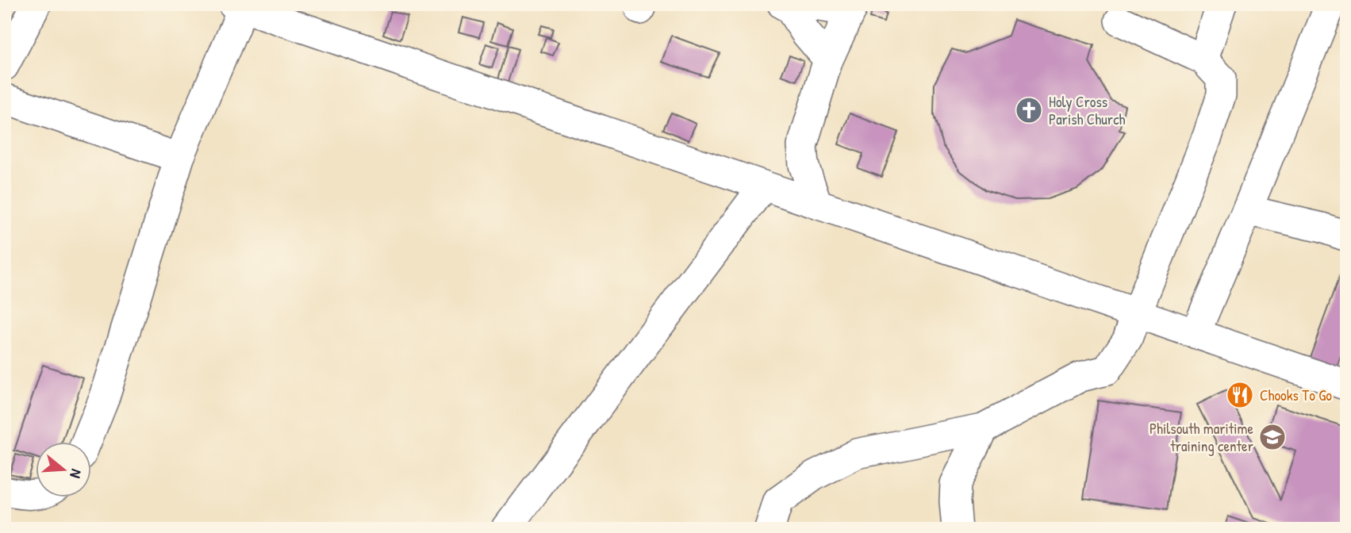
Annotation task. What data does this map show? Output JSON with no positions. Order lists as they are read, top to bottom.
{
  "places": {
    "church": ["Holy Cross Parish Church"],
    "restaurant": ["Chooks To Go"],
    "school or university": ["Philsouth maritime training center"]
  },
  "north": "right"
}
